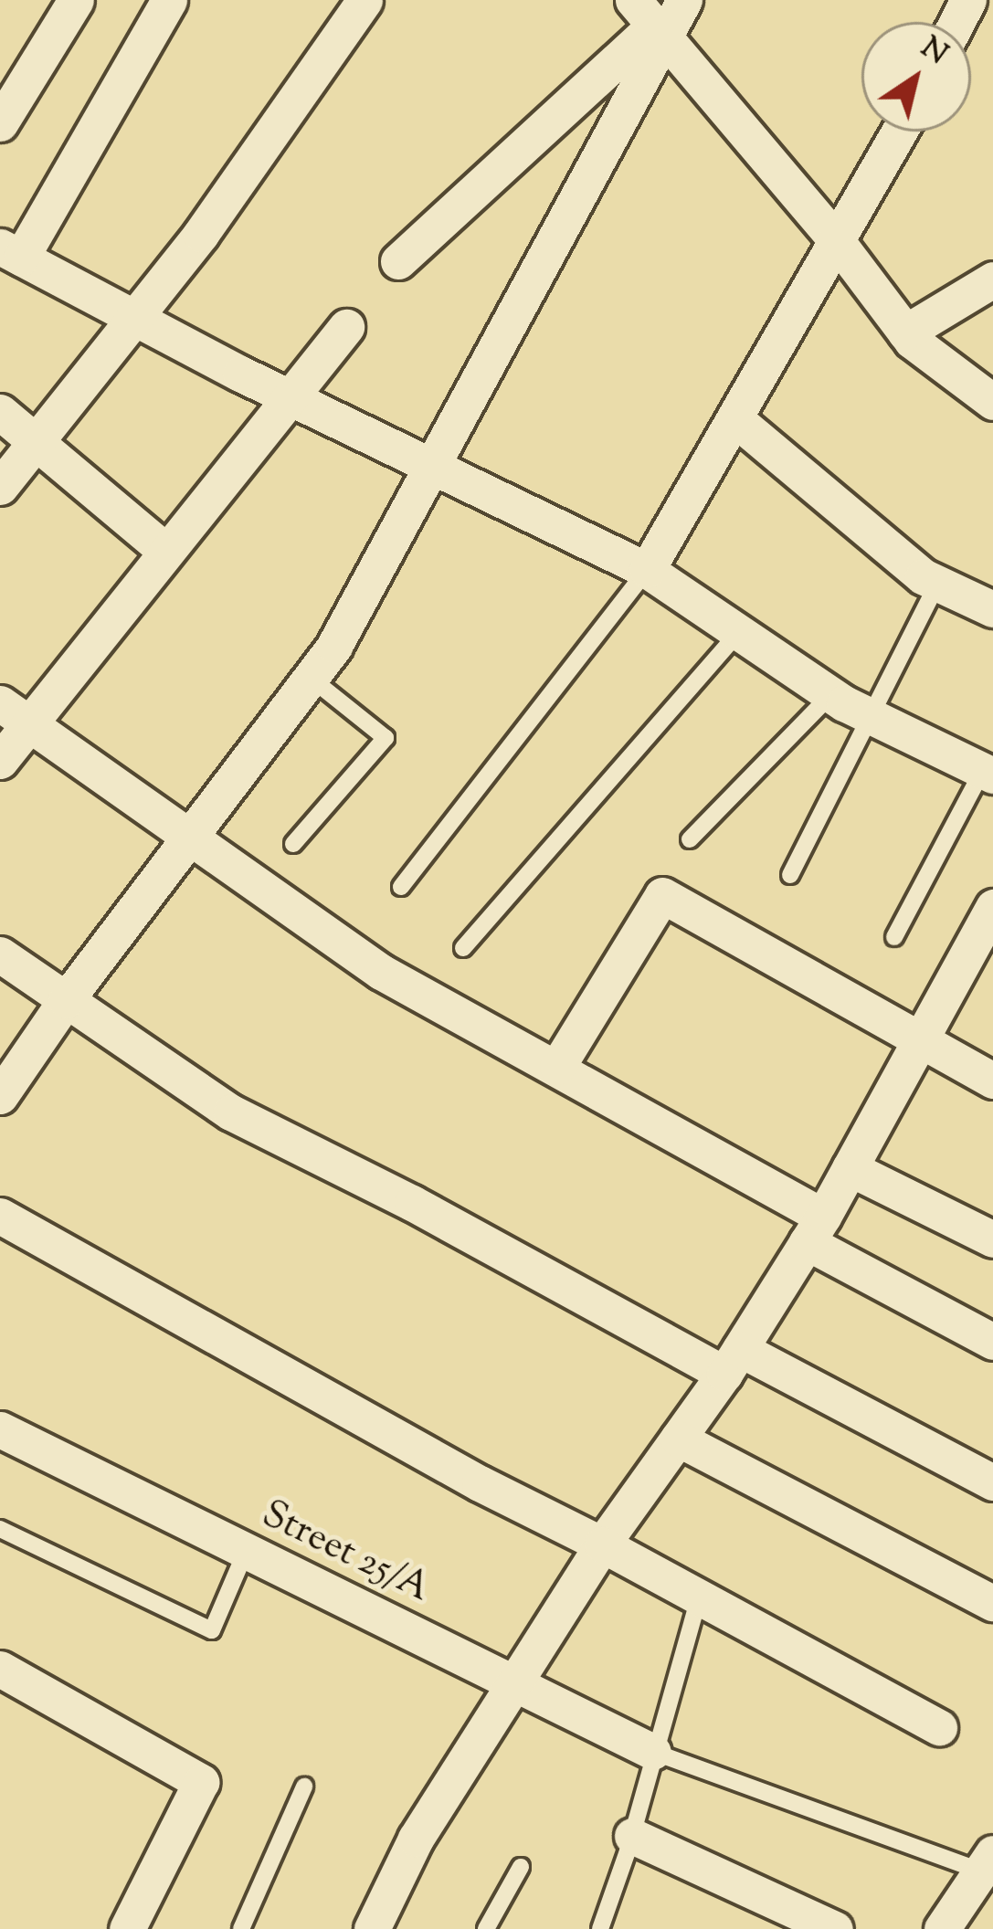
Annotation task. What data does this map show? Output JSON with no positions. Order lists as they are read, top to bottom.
{
  "streets": {
    "street": ["Street 25/A"]
  },
  "north": "top right"
}
